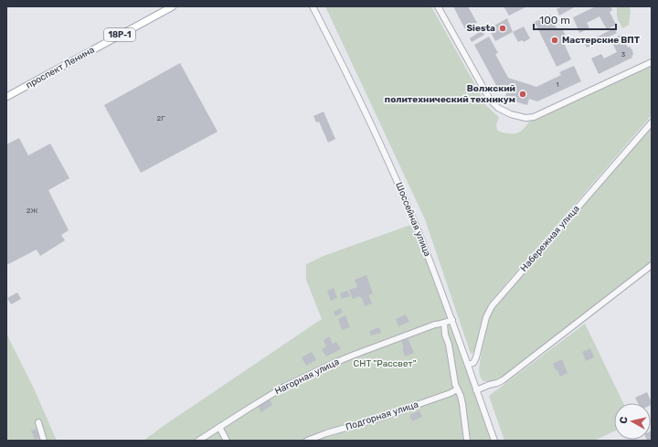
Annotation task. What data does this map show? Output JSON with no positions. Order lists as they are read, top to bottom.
{
  "streets": {
    "main road": ["18Р-1", "проспект Ленина"],
    "street": [
      "Шоссейная улица",
      "Набережная улица",
      "Нагорная улица",
      "Подгорная улица"
    ]
  },
  "crossings": [
    ["Шоссейная улица", "Набережная улица"],
    ["Шоссейная улица", "Нагорная улица"]
  ],
  "parks": ["СНТ \"Рассвет\""],
  "places": ["Siesta", "Мастерские ВПТ", "Волжский политехнический техникум"],
  "house_numbers": [
    "3",
    "1",
    "2Г",
    "2Ж"
  ],
  "scale_bar": "100 m",
  "north": "left"
}
